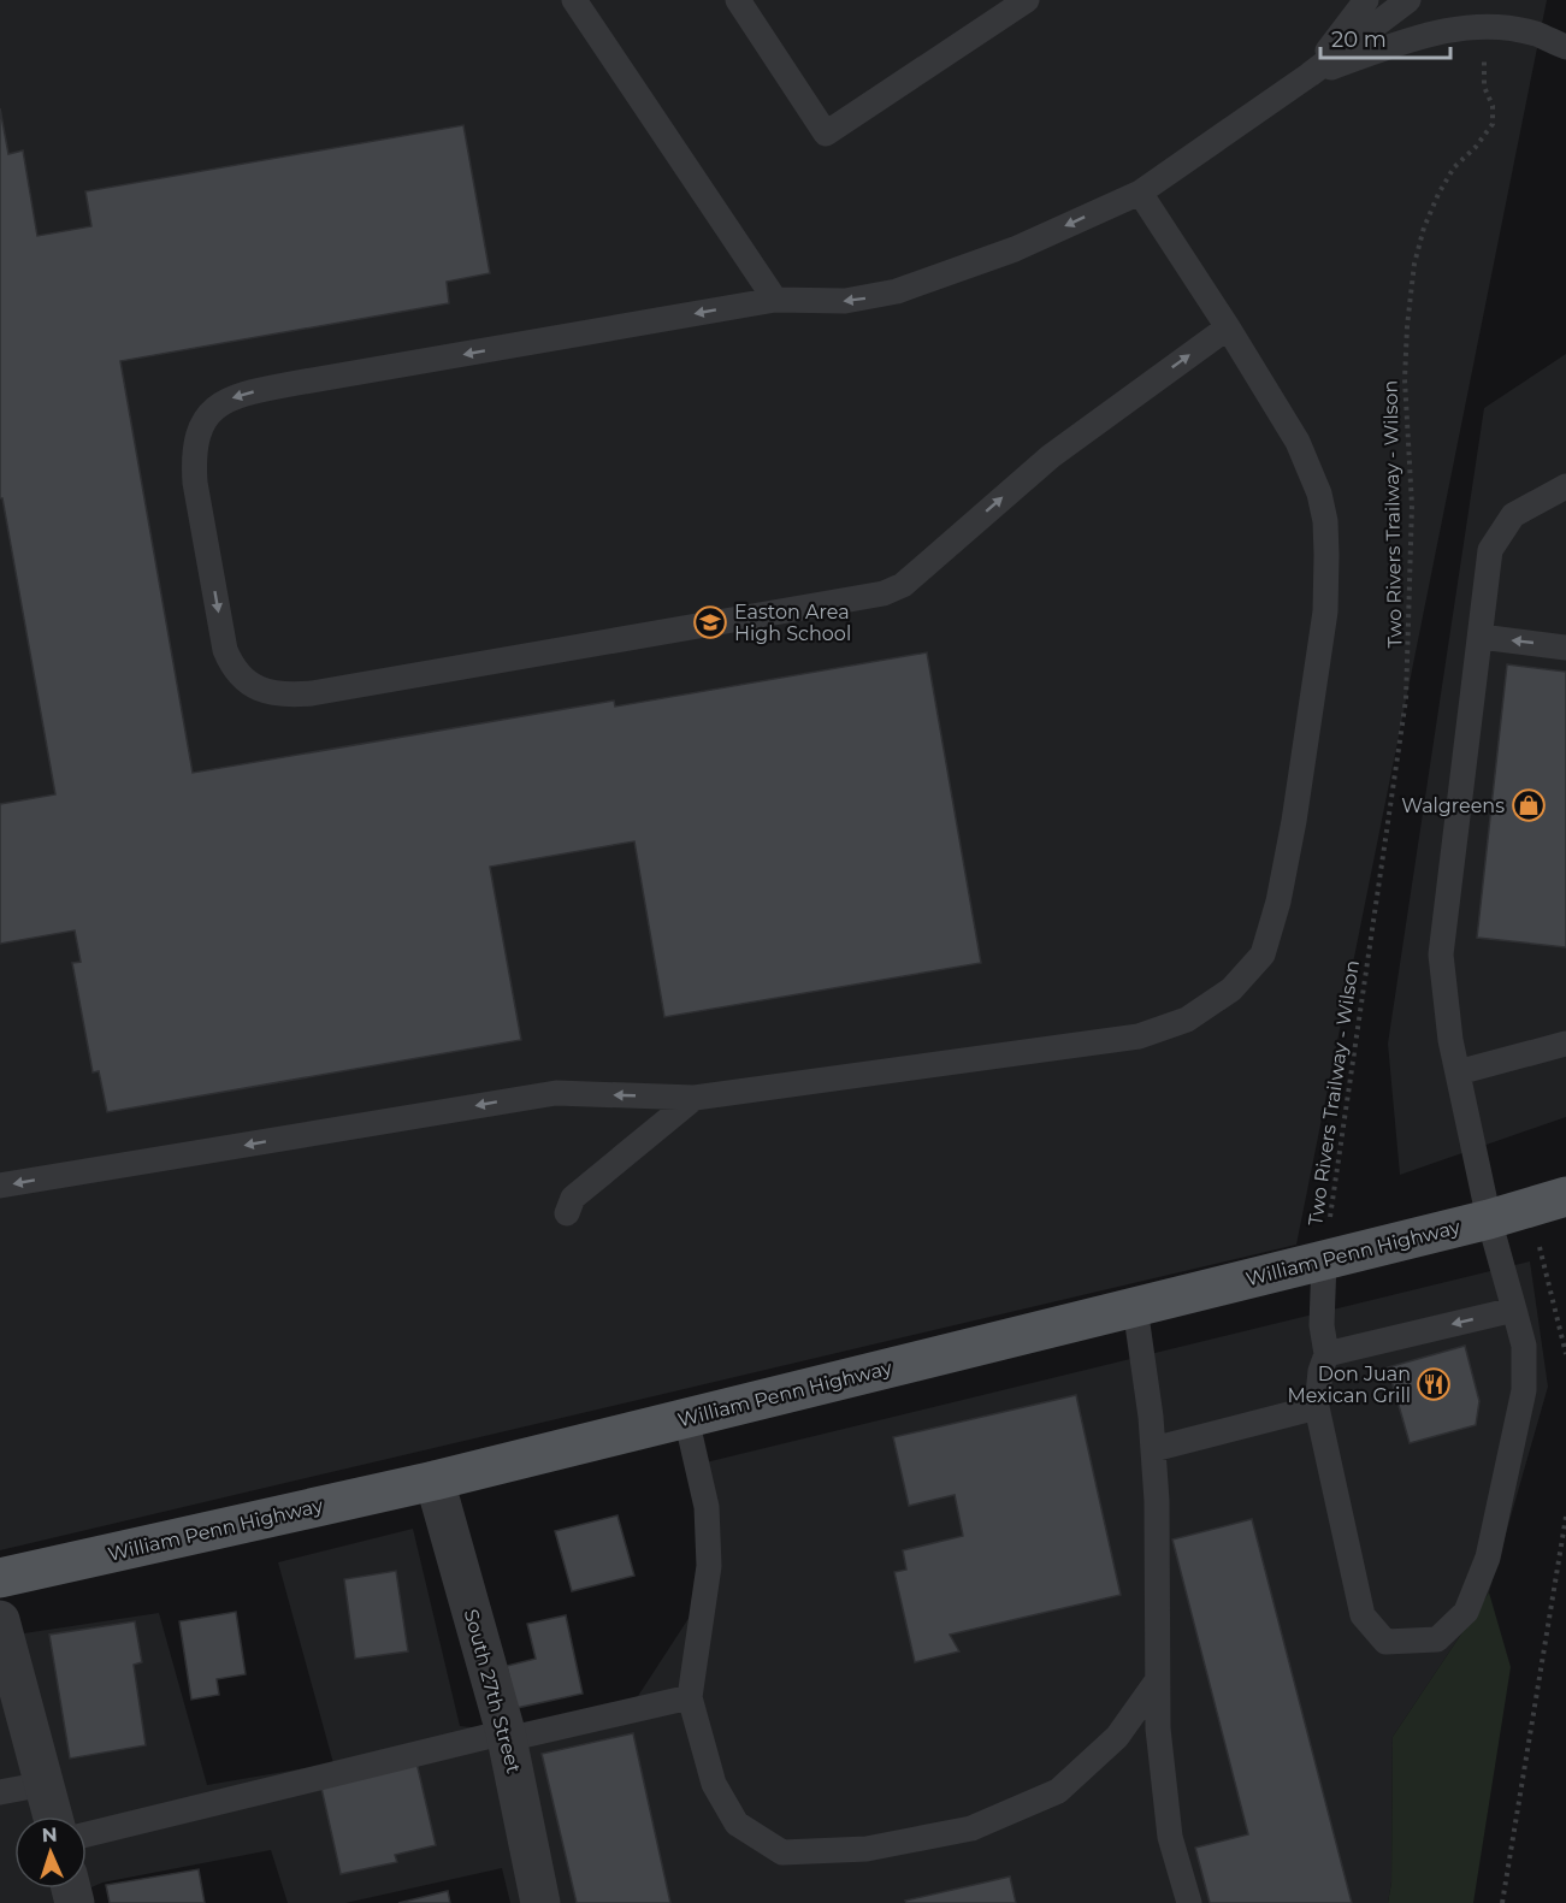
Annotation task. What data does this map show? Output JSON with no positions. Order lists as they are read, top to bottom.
{
  "streets": {
    "main road": ["William Penn Highway"],
    "street": ["South 27th Street"],
    "path": ["Two Rivers Trailway - Wilson"]
  },
  "crossings": [
    ["Two Rivers Trailway - Wilson", "William Penn Highway"],
    ["William Penn Highway", "South 27th Street"]
  ],
  "places": {
    "school or university": ["Easton Area High School"],
    "shop": ["Walgreens"],
    "restaurant": ["Don Juan Mexican Grill"]
  },
  "scale_bar": "20 m",
  "north": "top"
}
